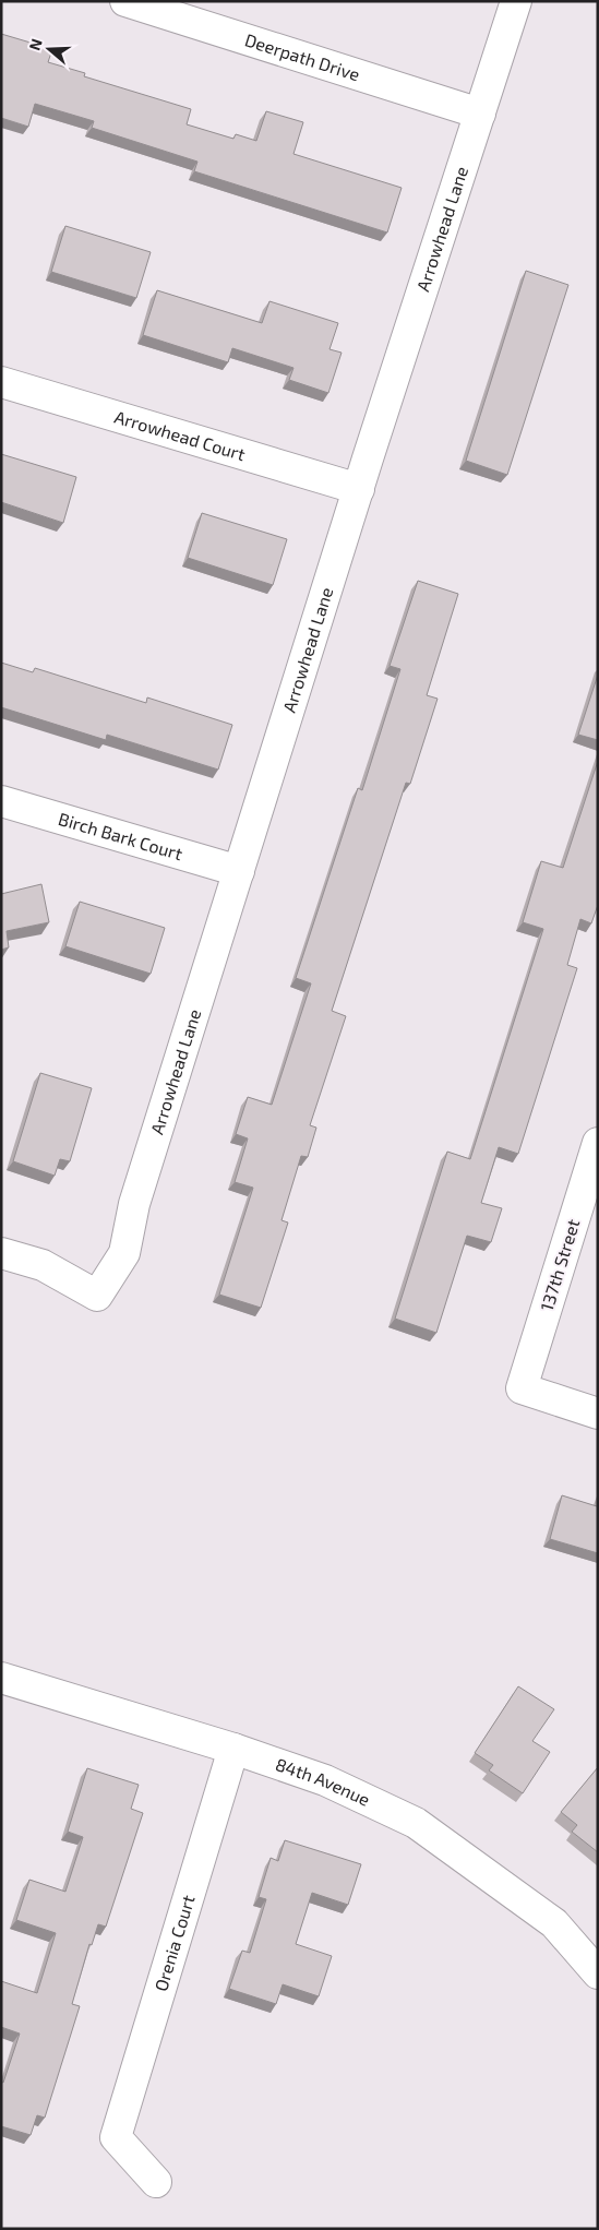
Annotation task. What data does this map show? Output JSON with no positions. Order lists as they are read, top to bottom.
{
  "streets": {
    "street": [
      "Deerpath Drive",
      "Arrowhead Lane",
      "Arrowhead Court",
      "Birch Bark Court",
      "137th Street",
      "84th Avenue",
      "Orenia Court"
    ]
  },
  "crossings": [
    ["Deerpath Drive", "Arrowhead Lane"],
    ["Arrowhead Lane", "Arrowhead Court"],
    ["Arrowhead Lane", "Birch Bark Court"],
    ["84th Avenue", "Orenia Court"]
  ],
  "north": "left"
}
